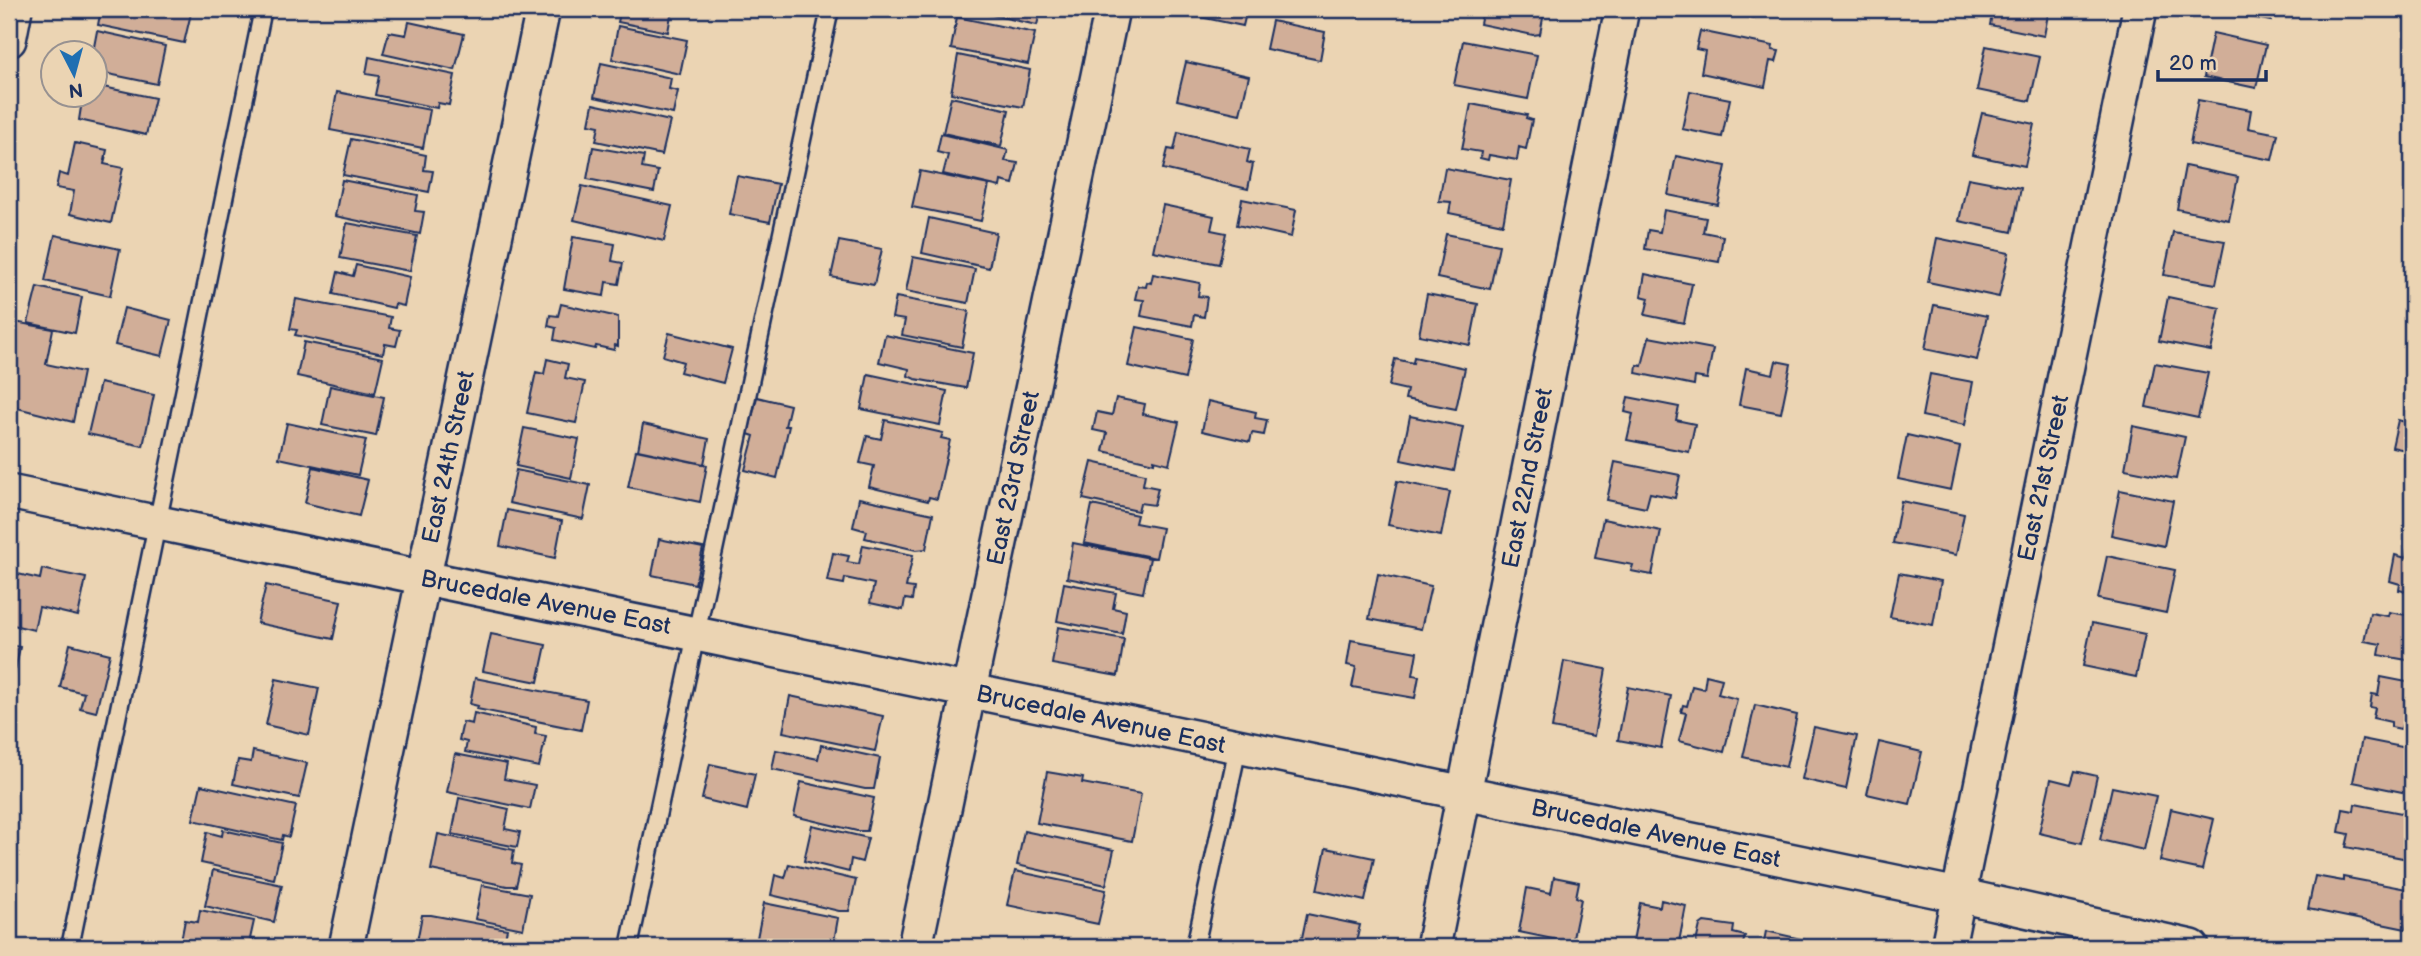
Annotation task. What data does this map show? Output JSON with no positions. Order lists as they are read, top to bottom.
{
  "streets": {
    "street": [
      "East 24th Street",
      "East 23rd Street",
      "East 22nd Street",
      "East 21st Street",
      "Brucedale Avenue East"
    ]
  },
  "crossings": [
    ["East 24th Street", "Brucedale Avenue East"],
    ["East 23rd Street", "Brucedale Avenue East"],
    ["East 22nd Street", "Brucedale Avenue East"],
    ["East 21st Street", "Brucedale Avenue East"]
  ],
  "scale_bar": "20 m",
  "north": "bottom"
}
